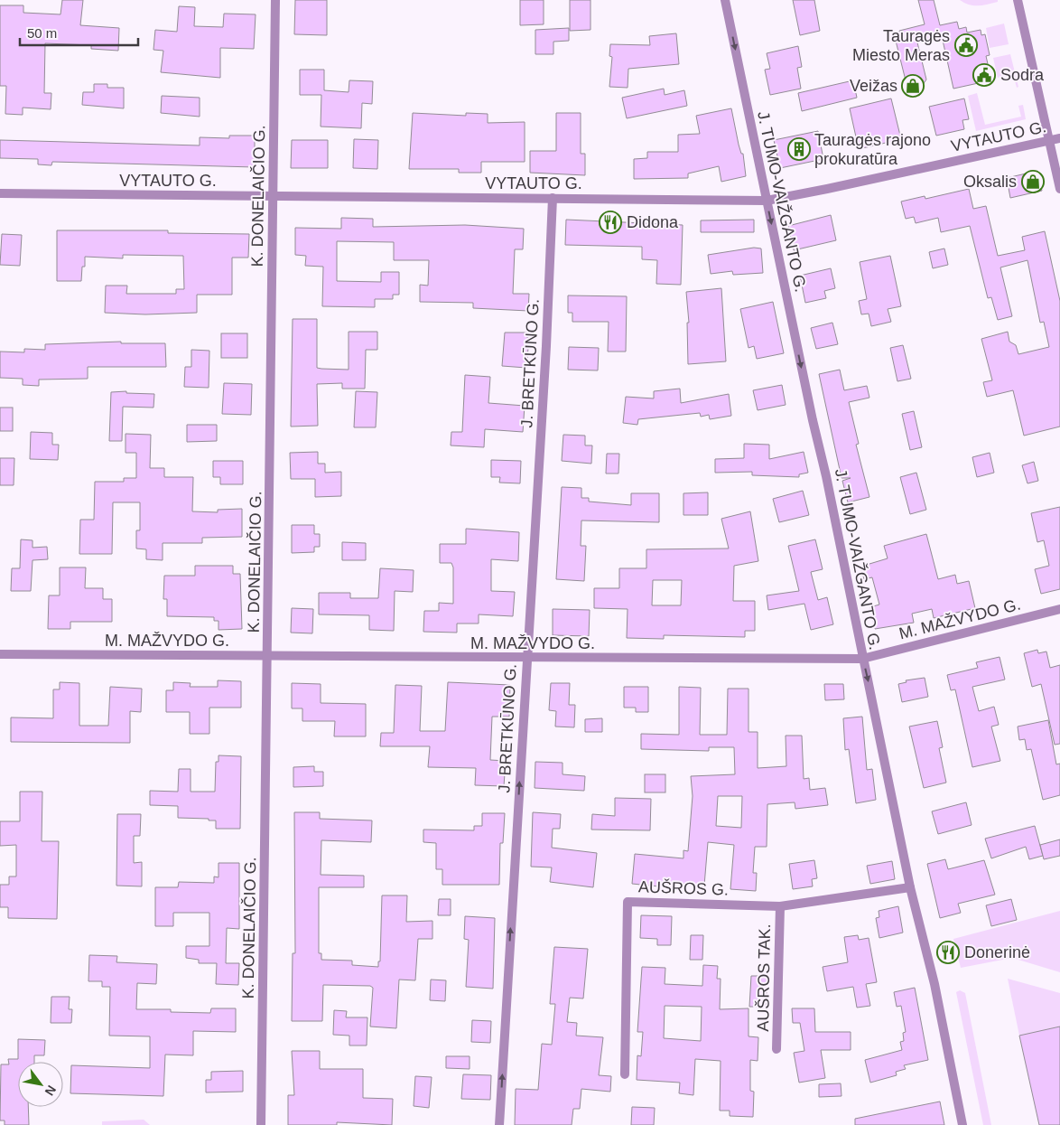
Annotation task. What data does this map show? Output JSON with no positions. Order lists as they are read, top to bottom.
{
  "streets": {
    "street": [
      "VYTAUTO G.",
      "K. DONELAIČIO G.",
      "J. TUMO-VAIŽGANTO G.",
      "J. BRETKŪNO G.",
      "M. MAŽVYDO G.",
      "AUŠROS G.",
      "AUŠROS TAK."
    ]
  },
  "crossings": [
    ["VYTAUTO G.", "K. DONELAIČIO G."],
    ["VYTAUTO G.", "J. TUMO-VAIŽGANTO G."],
    ["VYTAUTO G.", "J. BRETKŪNO G."],
    ["K. DONELAIČIO G.", "M. MAŽVYDO G."],
    ["J. TUMO-VAIŽGANTO G.", "M. MAŽVYDO G."],
    ["J. TUMO-VAIŽGANTO G.", "AUŠROS G."],
    ["J. BRETKŪNO G.", "M. MAŽVYDO G."],
    ["AUŠROS G.", "AUŠROS TAK."]
  ],
  "one_way": ["J. TUMO-VAIŽGANTO G.", "J. BRETKŪNO G."],
  "places": {
    "public building": ["Tauragės Miesto Meras", "Sodra"],
    "shop": ["Veižas", "Oksalis"],
    "building": ["Tauragės rajono prokuratūra"],
    "restaurant": ["Didona", "Donerinė"]
  },
  "scale_bar": "50 m",
  "north": "bottom right"
}
